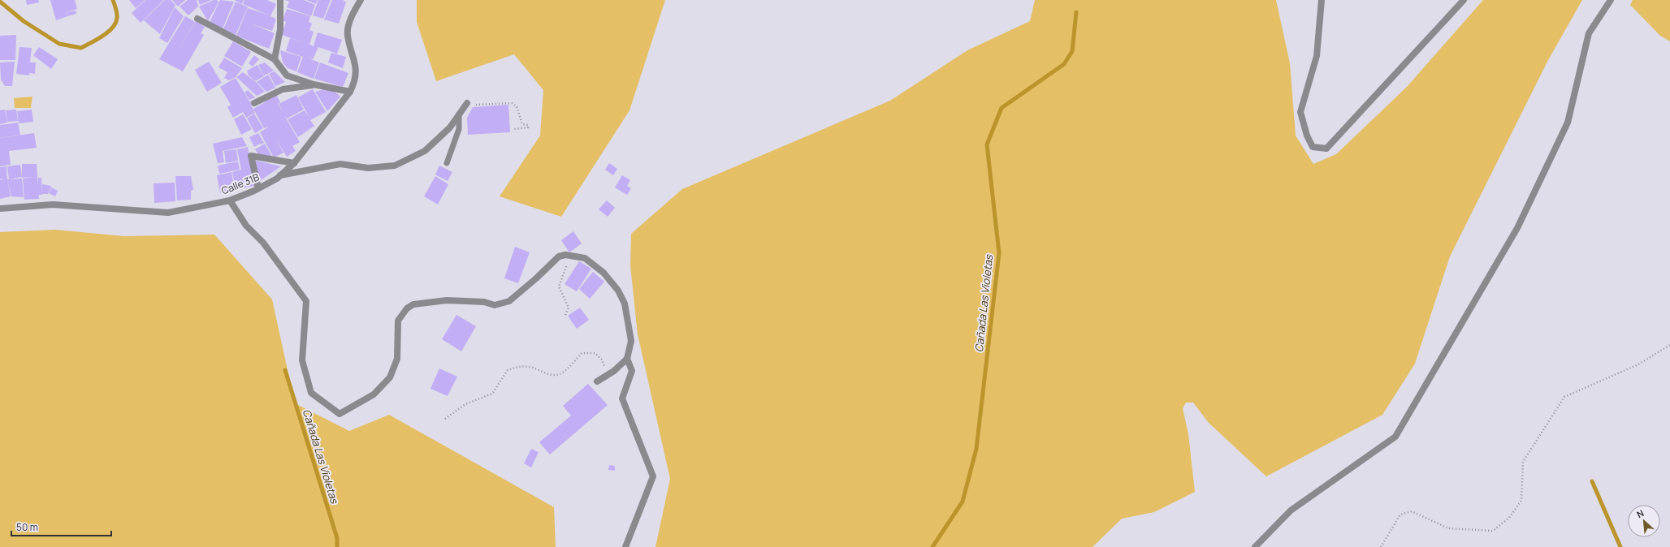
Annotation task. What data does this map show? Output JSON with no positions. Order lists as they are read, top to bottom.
{
  "streets": {
    "street": ["Calle 31B"]
  },
  "water": ["Cañada Las Violetas"],
  "scale_bar": "50 m",
  "north": "top left"
}
